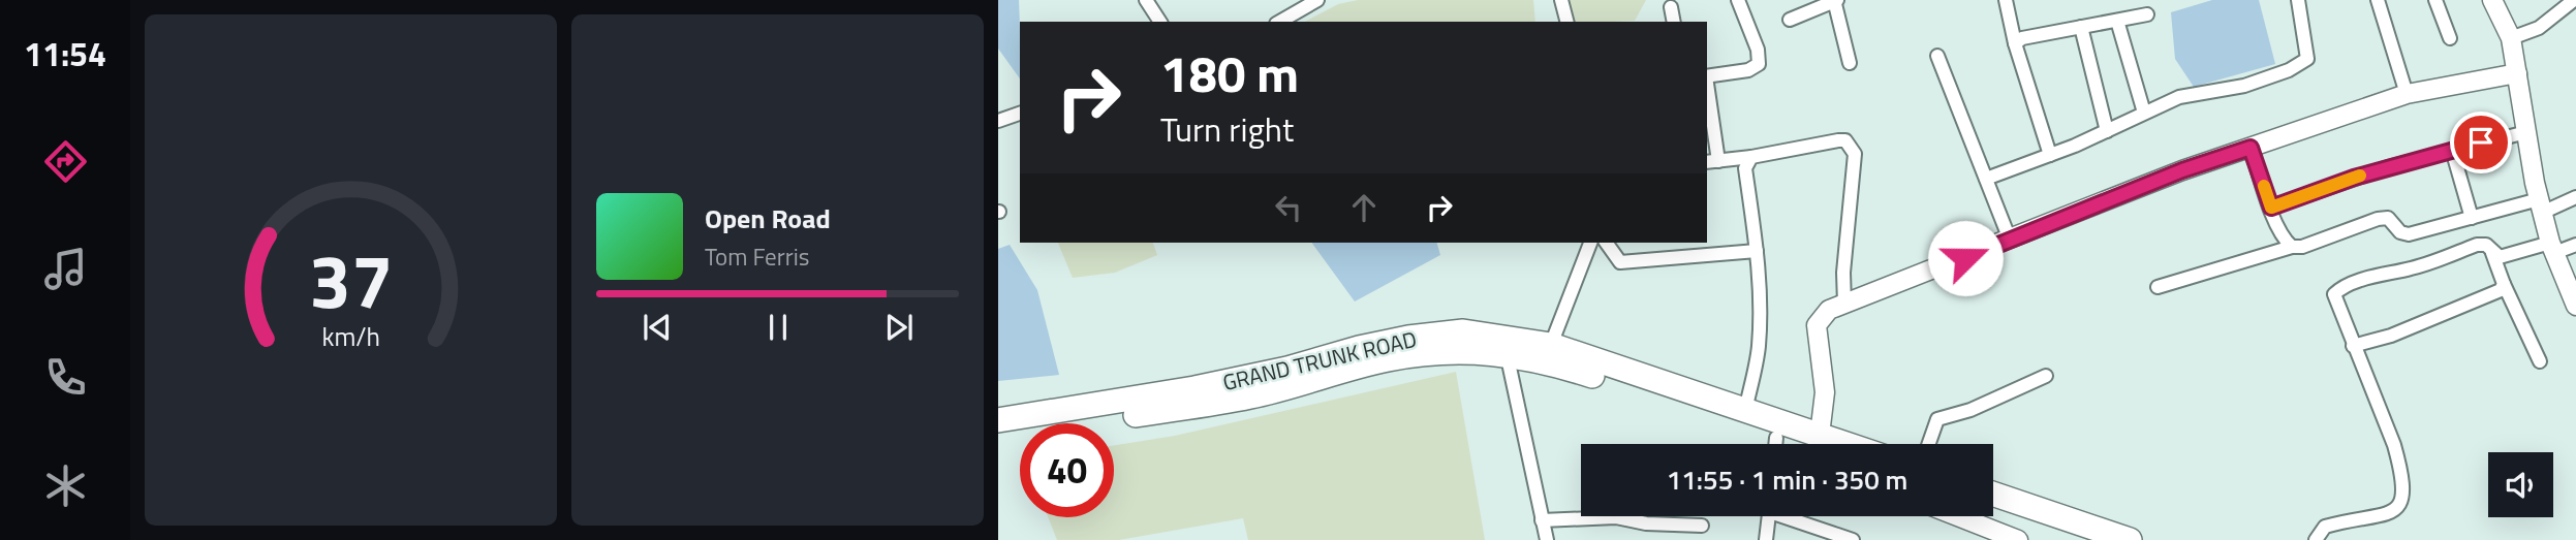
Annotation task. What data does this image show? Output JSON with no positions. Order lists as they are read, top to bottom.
{
  "streets": {
    "highway": ["GRAND TRUNK ROAD"]
  },
  "page": {
    "tabs": "11:54",
    "turn": ["180 m", "Turn right"],
    "song": ["Open Road", "Tom Ferris"],
    "limit": "40",
    "trip": "11:55 · 1 min · 350 m",
    "gauge": ["37", "km/h"]
  }
}
